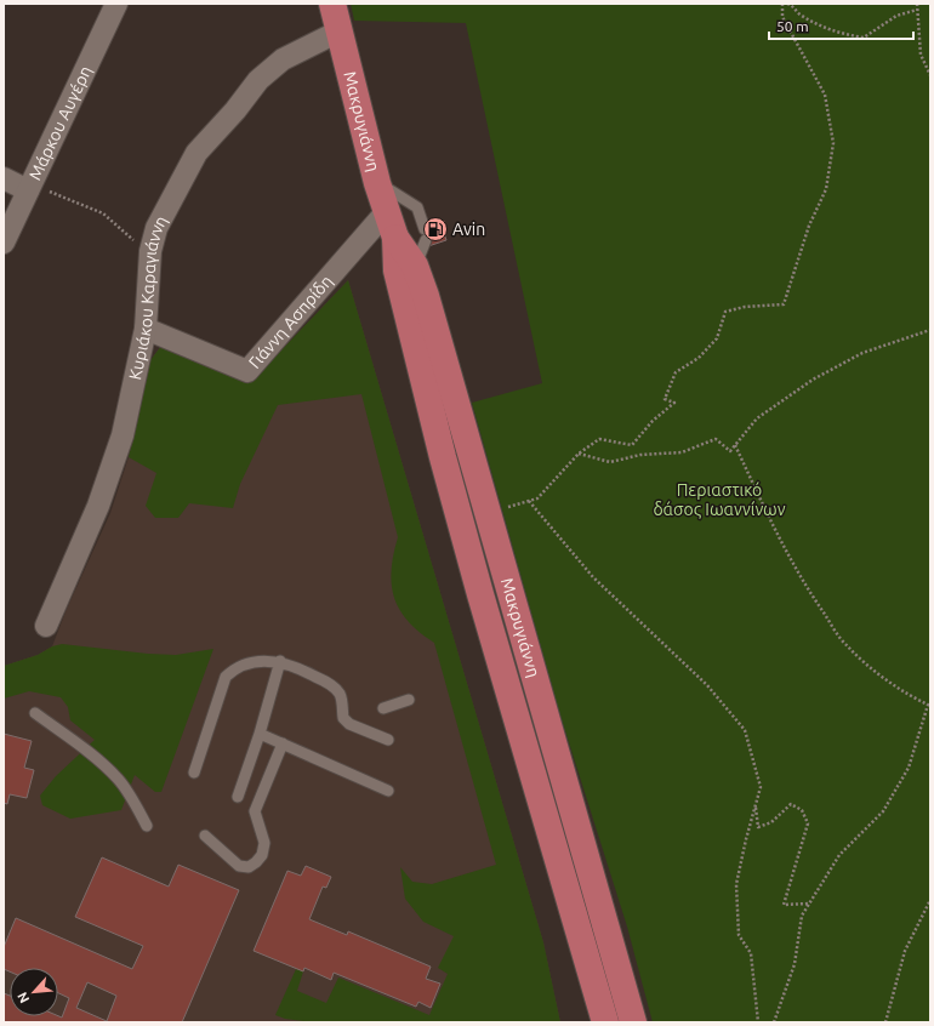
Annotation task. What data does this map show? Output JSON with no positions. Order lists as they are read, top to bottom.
{
  "streets": {
    "main road": ["Μακρυγιάννη"],
    "street": ["Μάρκου Αυγέρη", "Κυριάκου Καραγιάννη", "Γιάννη Ασπρίδη"]
  },
  "crossings": [
    ["Μακρυγιάννη", "Κυριάκου Καραγιάννη"],
    ["Μακρυγιάννη", "Γιάννη Ασπρίδη"],
    ["Κυριάκου Καραγιάννη", "Γιάννη Ασπρίδη"]
  ],
  "parks": ["Περιαστικό δάσος Ιωαννίνων"],
  "places": {
    "fuel station": ["Avin"]
  },
  "scale_bar": "50 m",
  "north": "bottom left"
}
